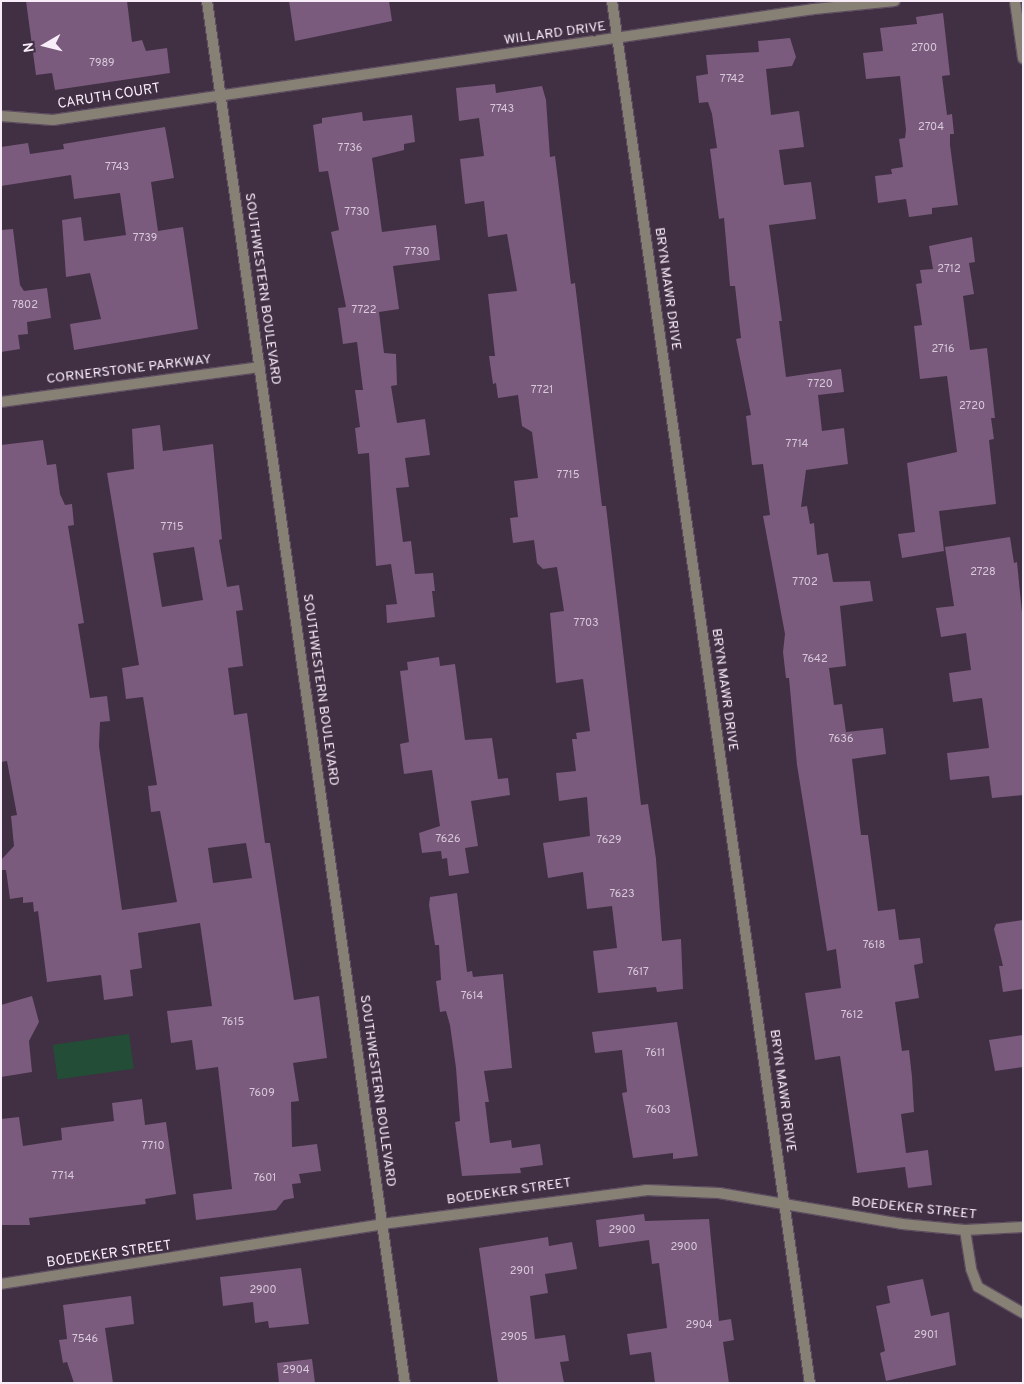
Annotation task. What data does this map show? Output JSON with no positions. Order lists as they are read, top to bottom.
{
  "streets": {
    "street": [
      "WILLARD DRIVE",
      "CARUTH COURT",
      "SOUTHWESTERN BOULEVARD",
      "BRYN MAWR DRIVE",
      "CORNERSTONE PARKWAY",
      "BOEDEKER STREET"
    ]
  },
  "crossings": [
    ["WILLARD DRIVE", "CARUTH COURT"],
    ["WILLARD DRIVE", "SOUTHWESTERN BOULEVARD"],
    ["WILLARD DRIVE", "BRYN MAWR DRIVE"],
    ["CARUTH COURT", "SOUTHWESTERN BOULEVARD"],
    ["SOUTHWESTERN BOULEVARD", "CORNERSTONE PARKWAY"],
    ["SOUTHWESTERN BOULEVARD", "BOEDEKER STREET"],
    ["BRYN MAWR DRIVE", "BOEDEKER STREET"]
  ],
  "house_numbers": [
    "2700",
    "7989",
    "7742",
    "7743",
    "2704",
    "7736",
    "7743",
    "7730",
    "7739",
    "7730",
    "2712",
    "7802",
    "7722",
    "2716",
    "7720",
    "7721",
    "2720",
    "7714",
    "7715",
    "7715",
    "2728",
    "7702",
    "7703",
    "7642",
    "7636",
    "7626",
    "7629",
    "7623",
    "7618",
    "7617",
    "7614",
    "7612",
    "7615",
    "7611",
    "7609",
    "7603",
    "7710",
    "7714",
    "7601",
    "2900",
    "2900",
    "2901",
    "2900",
    "2904",
    "2901",
    "2905",
    "7546",
    "2904"
  ],
  "north": "left"
}
